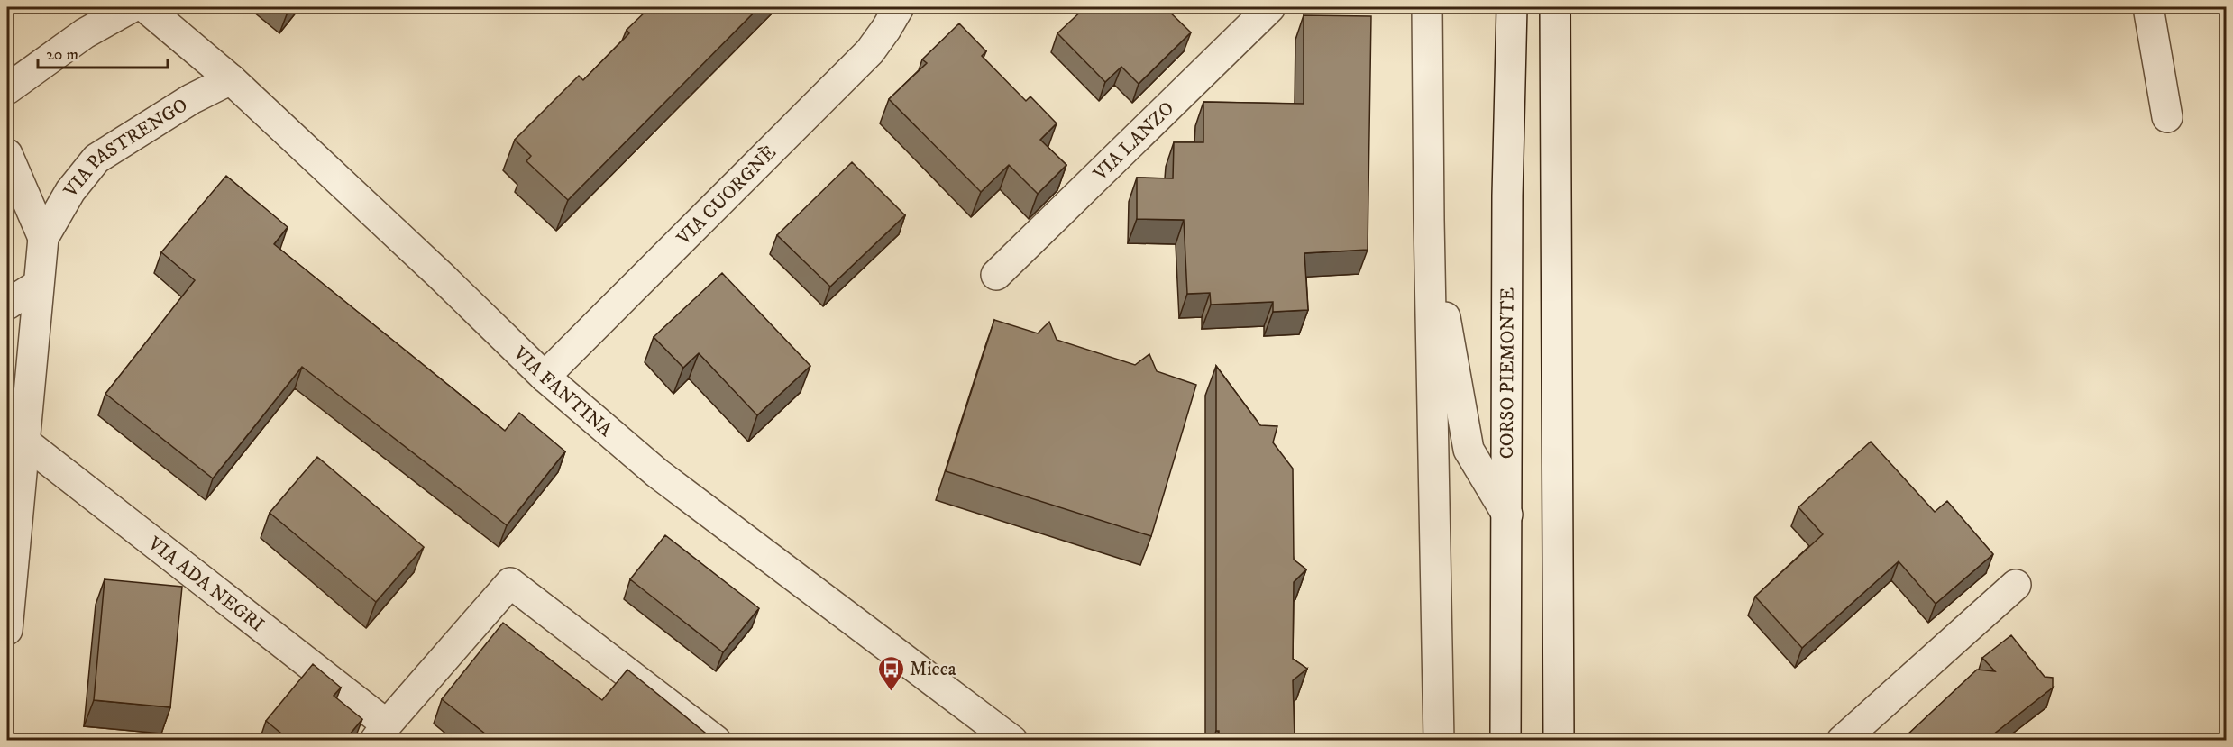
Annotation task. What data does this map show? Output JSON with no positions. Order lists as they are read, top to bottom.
{
  "streets": {
    "street": [
      "VIA LANZO",
      "VIA PASTRENGO",
      "VIA CUORGNÈ",
      "CORSO PIEMONTE",
      "VIA FANTINA",
      "VIA ADA NEGRI"
    ]
  },
  "crossings": [
    ["VIA PASTRENGO", "VIA FANTINA"],
    ["VIA PASTRENGO", "VIA ADA NEGRI"],
    ["VIA CUORGNÈ", "VIA FANTINA"]
  ],
  "places": {
    "bus stop": ["Micca"]
  },
  "scale_bar": "20 m"
}
